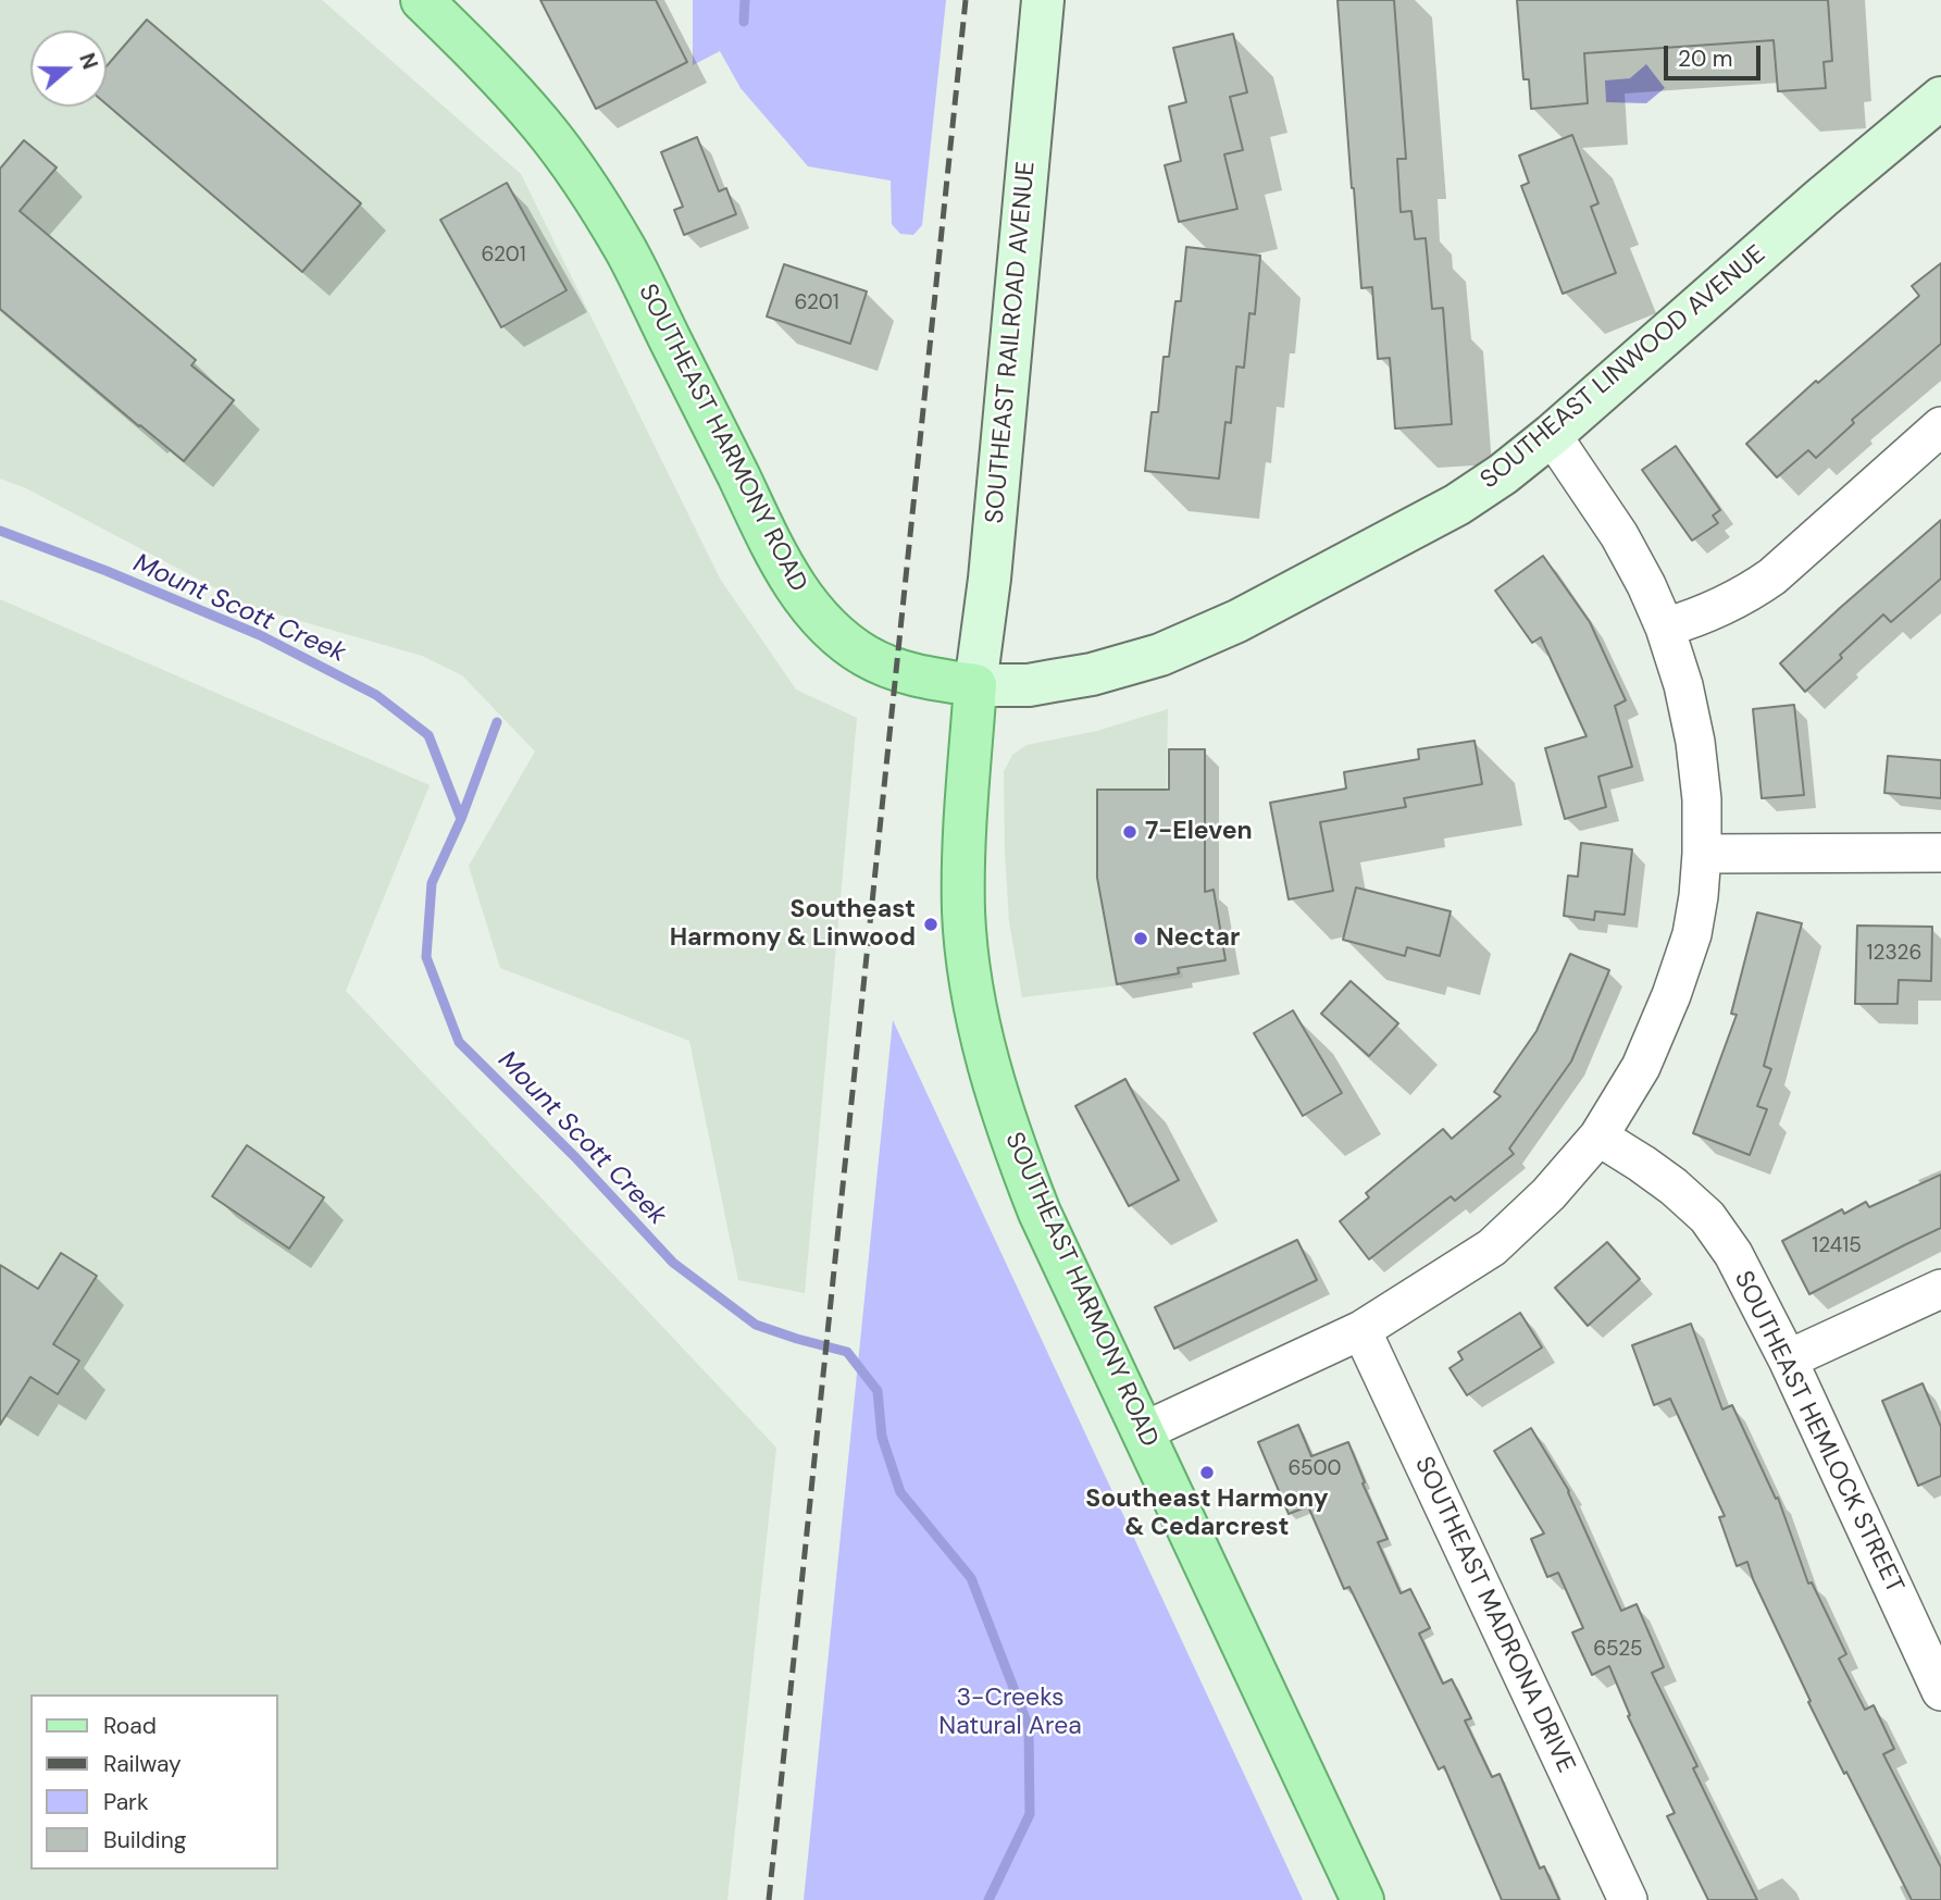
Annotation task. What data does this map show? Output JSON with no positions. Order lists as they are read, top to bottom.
{
  "streets": {
    "main road": ["SOUTHEAST RAILROAD AVENUE", "SOUTHEAST LINWOOD AVENUE", "SOUTHEAST HARMONY ROAD"],
    "street": ["SOUTHEAST HEMLOCK STREET", "SOUTHEAST MADRONA DRIVE"]
  },
  "crossings": [
    ["SOUTHEAST RAILROAD AVENUE", "SOUTHEAST LINWOOD AVENUE"],
    ["SOUTHEAST RAILROAD AVENUE", "SOUTHEAST HARMONY ROAD"],
    ["SOUTHEAST LINWOOD AVENUE", "SOUTHEAST HARMONY ROAD"]
  ],
  "water": ["Mount Scott Creek"],
  "parks": ["3-Creeks Natural Area"],
  "places": [
    "7-Eleven",
    "Southeast Harmony & Linwood",
    "Nectar",
    "Southeast Harmony & Cedarcrest"
  ],
  "house_numbers": [
    "6201",
    "6201",
    "12326",
    "12415",
    "6500",
    "6525"
  ],
  "legend": [
    "Road",
    "Railway",
    "Park",
    "Building"
  ],
  "scale_bar": "20 m",
  "north": "right"
}
